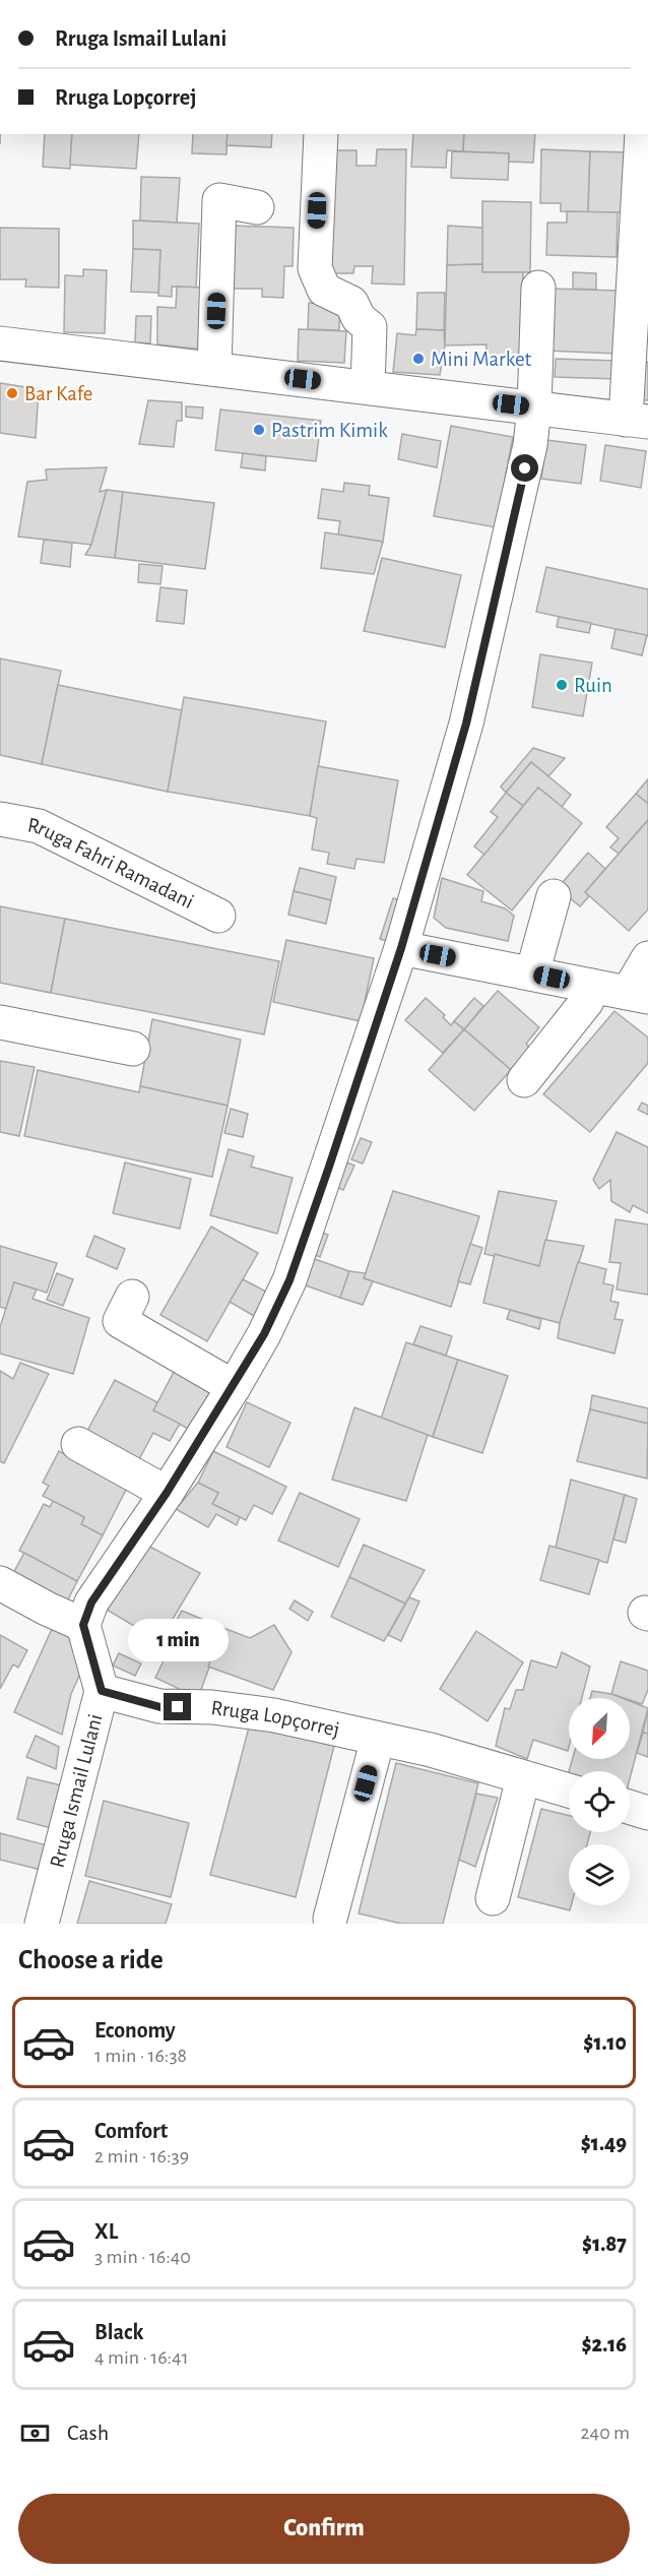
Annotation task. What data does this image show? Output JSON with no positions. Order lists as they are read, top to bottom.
{
  "streets": {
    "street": ["Rruga Fahri Ramadani", "Rruga Lopçorrej", "Rruga Ismail Lulani"]
  },
  "crossings": [
    ["Rruga Lopçorrej", "Rruga Ismail Lulani"]
  ],
  "places": [
    "Mini Market",
    "Bar Kafe",
    "Pastrim Kimik",
    "Ruin"
  ],
  "north": "bottom left",
  "page": {
    "banner": ["Rruga Ismail Lulani", "Rruga Lopçorrej"],
    "bubble": "1 min",
    "heading": "Choose a ride",
    "list": [
      {
        "name": "Economy",
        "note": "1 min · 16:38",
        "value": "$1.10"
      },
      {
        "name": "Comfort",
        "note": "2 min · 16:39",
        "value": "$1.49"
      },
      {
        "name": "XL",
        "note": "3 min · 16:40",
        "value": "$1.87"
      },
      {
        "name": "Black",
        "note": "4 min · 16:41",
        "value": "$2.16"
      }
    ],
    "pay": ["Cash", "240 m"],
    "buttons": "Confirm"
  }
}
